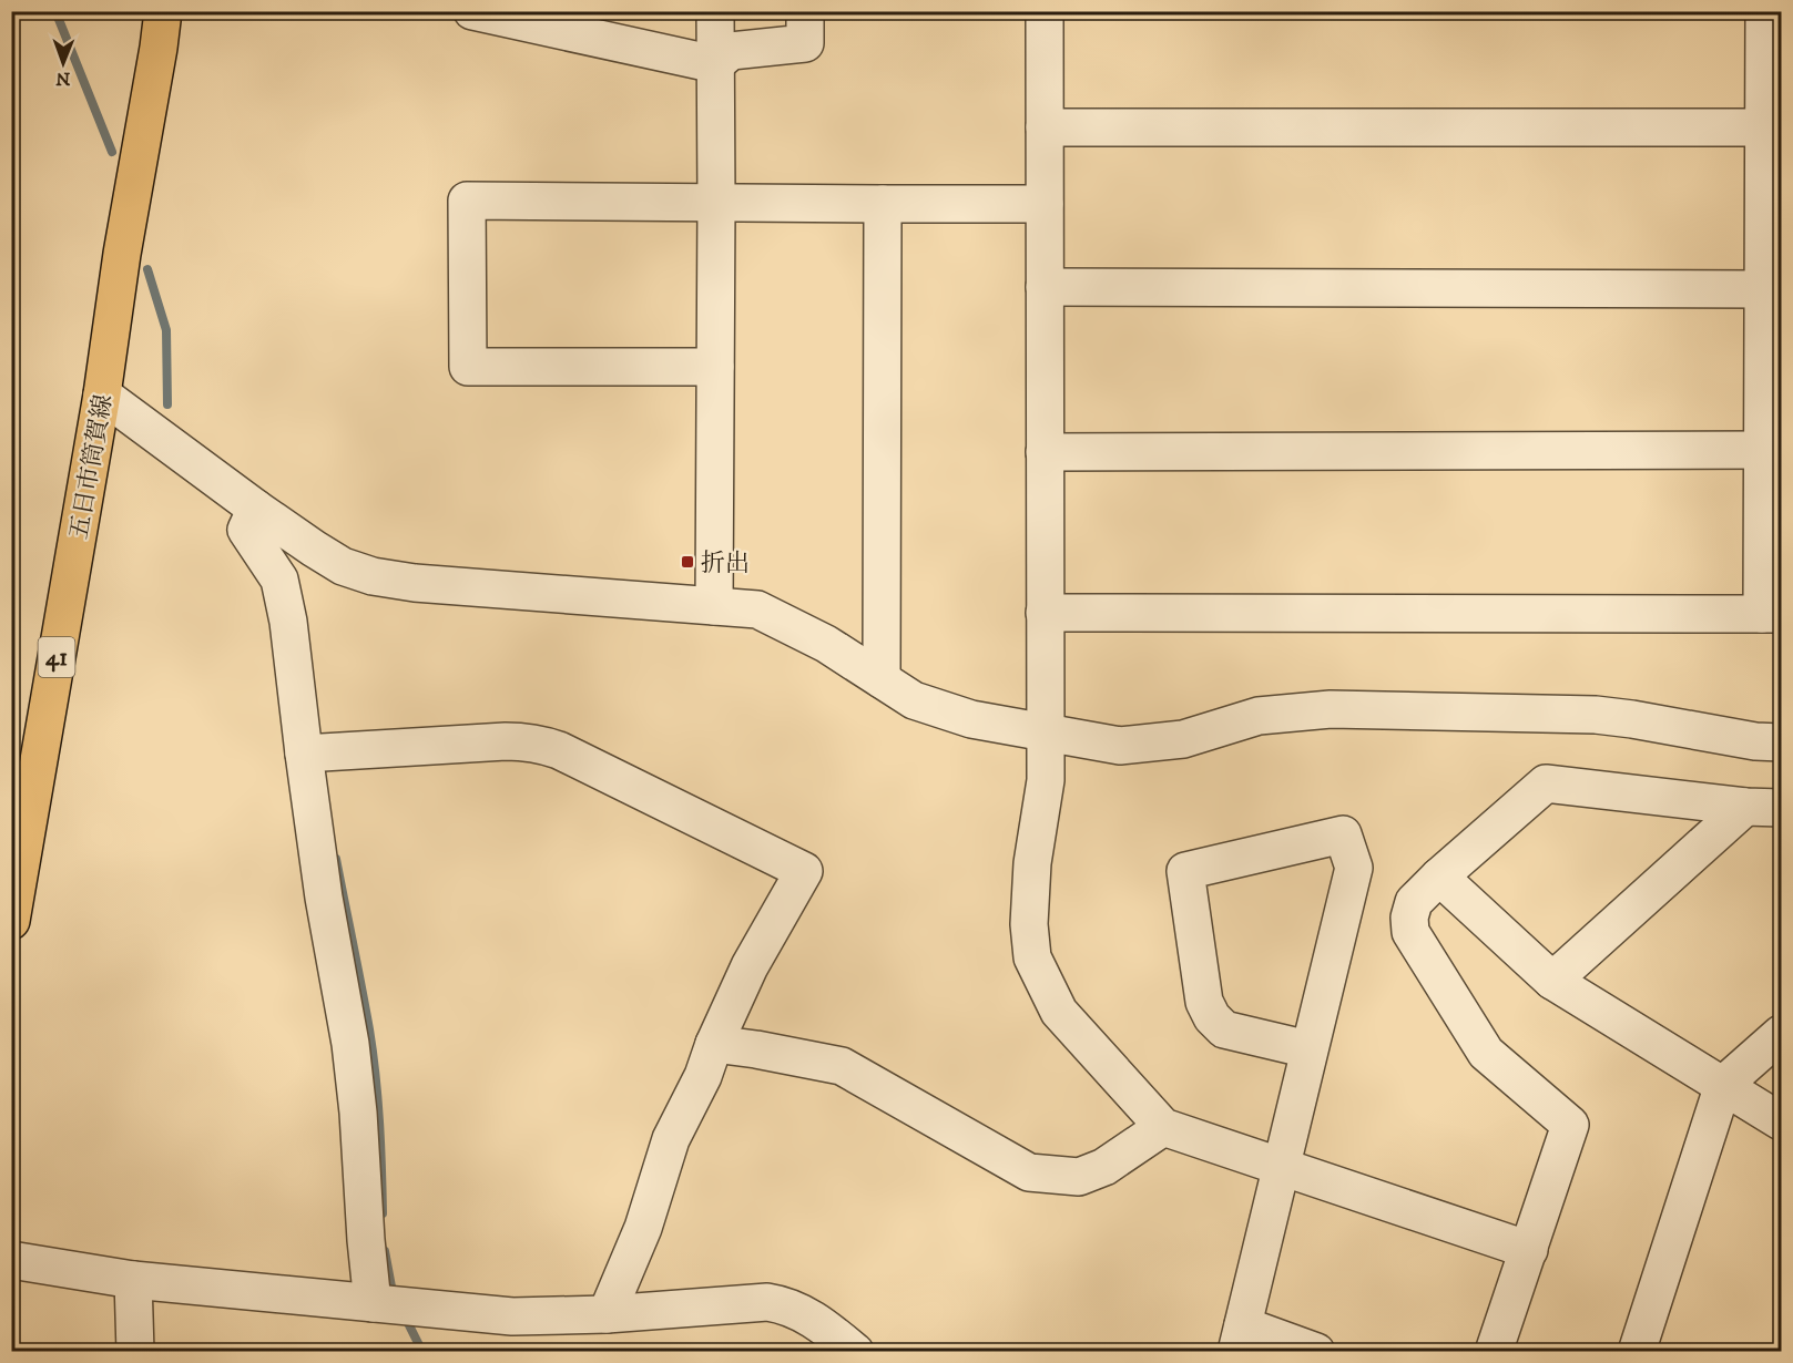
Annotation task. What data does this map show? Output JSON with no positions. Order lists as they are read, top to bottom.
{
  "streets": {
    "main road": ["五日市筒賀線", "41"]
  },
  "places": {
    "transit": ["折出"]
  },
  "north": "bottom"
}
